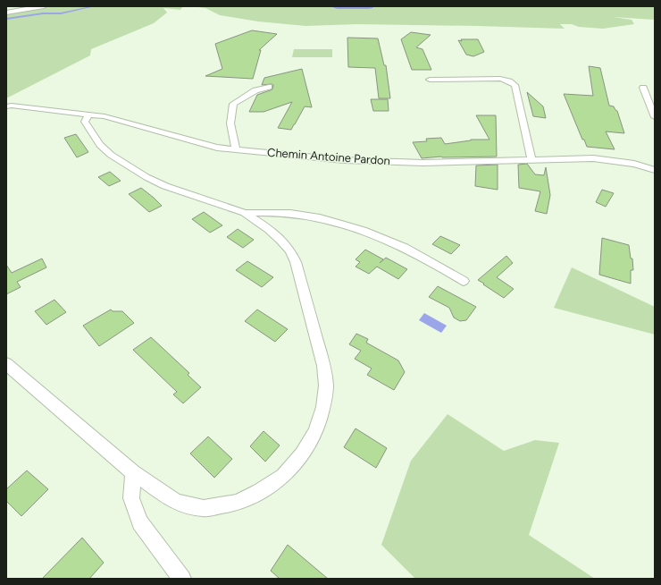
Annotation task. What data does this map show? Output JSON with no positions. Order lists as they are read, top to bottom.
{
  "streets": {
    "street": ["Chemin Antoine Pardon"]
  }
}
